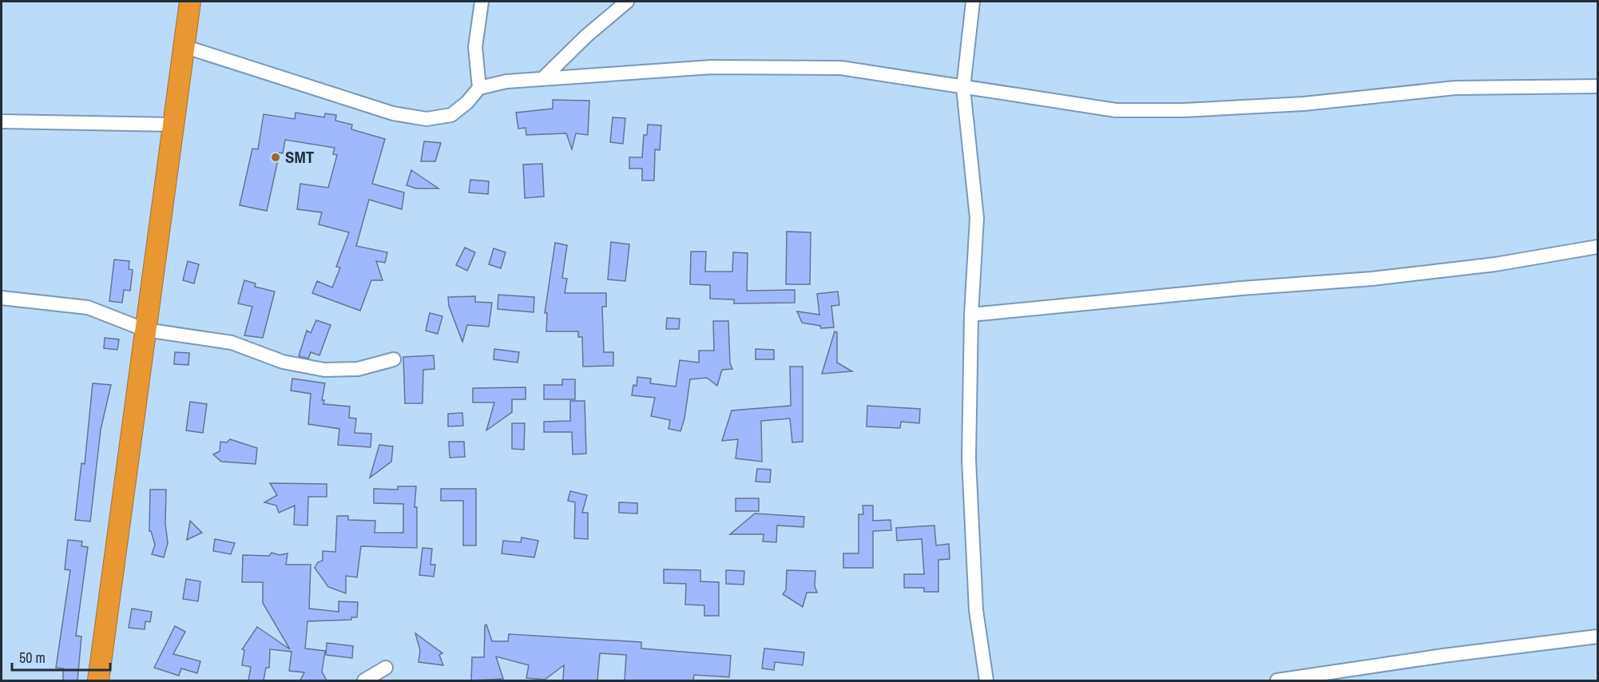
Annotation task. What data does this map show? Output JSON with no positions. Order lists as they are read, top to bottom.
{
  "places": ["SMT"],
  "scale_bar": "50 m"
}
